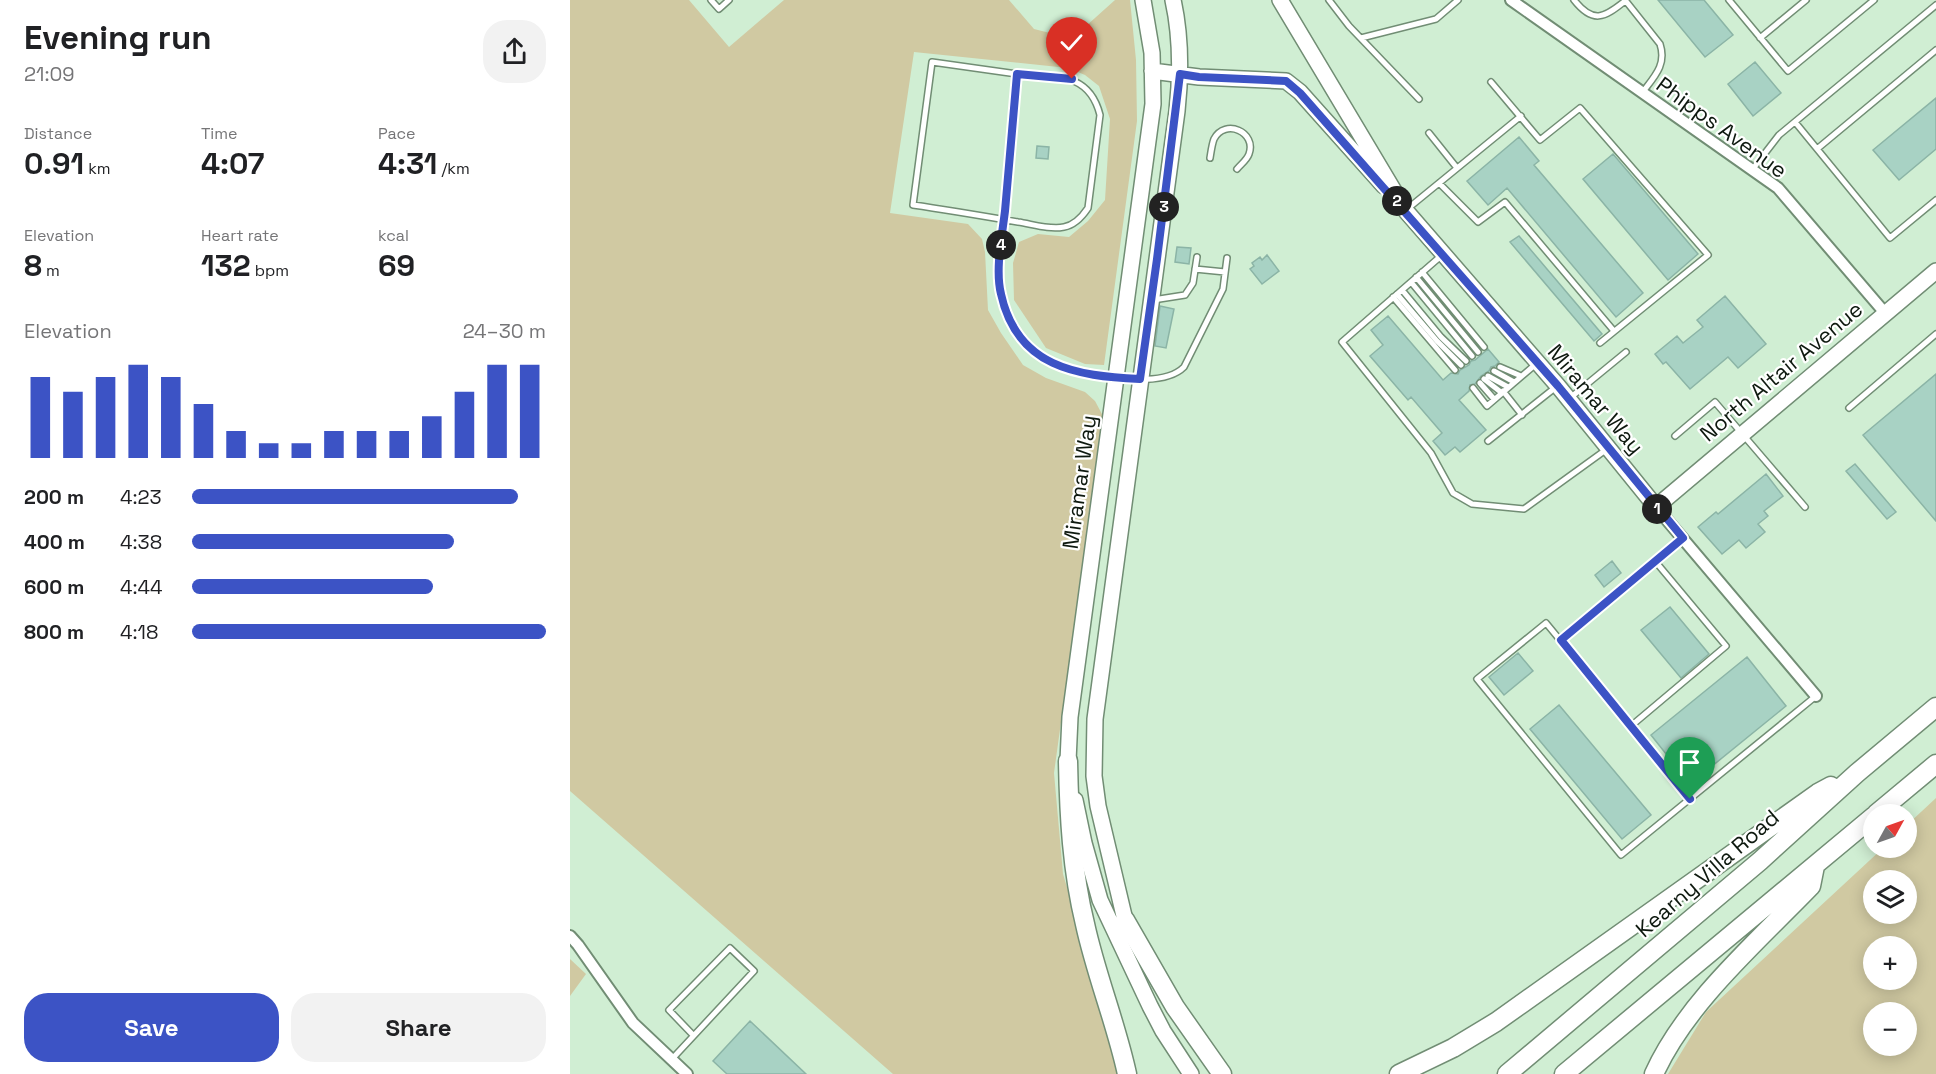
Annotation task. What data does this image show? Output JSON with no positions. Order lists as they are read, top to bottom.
{
  "streets": {
    "main road": ["North Altair Avenue", "Miramar Way", "Kearny Villa Road"],
    "street": ["Phipps Avenue"]
  },
  "crossings": [
    ["Phipps Avenue", "North Altair Avenue"],
    ["North Altair Avenue", "Miramar Way"]
  ],
  "north": "top right",
  "page": {
    "heading": ["Evening run", "21:09"],
    "stats": [
      ["Distance", "0.91 km"],
      ["Time", "4:07"],
      ["Pace", "4:31 /km"],
      ["Elevation", "8 m"],
      ["Heart rate", "132 bpm"],
      ["kcal", "69"]
    ],
    "pins": [
      "2",
      "3",
      "4",
      "1"
    ],
    "chart": ["Elevation", "24–30 m"],
    "list": [
      {
        "name": "200 m",
        "note": "4:23"
      },
      {
        "name": "400 m",
        "note": "4:38"
      },
      {
        "name": "600 m",
        "note": "4:44"
      },
      {
        "name": "800 m",
        "note": "4:18"
      }
    ],
    "map_buttons": ["+", "−"],
    "buttons": ["Save", "Share"]
  }
}
